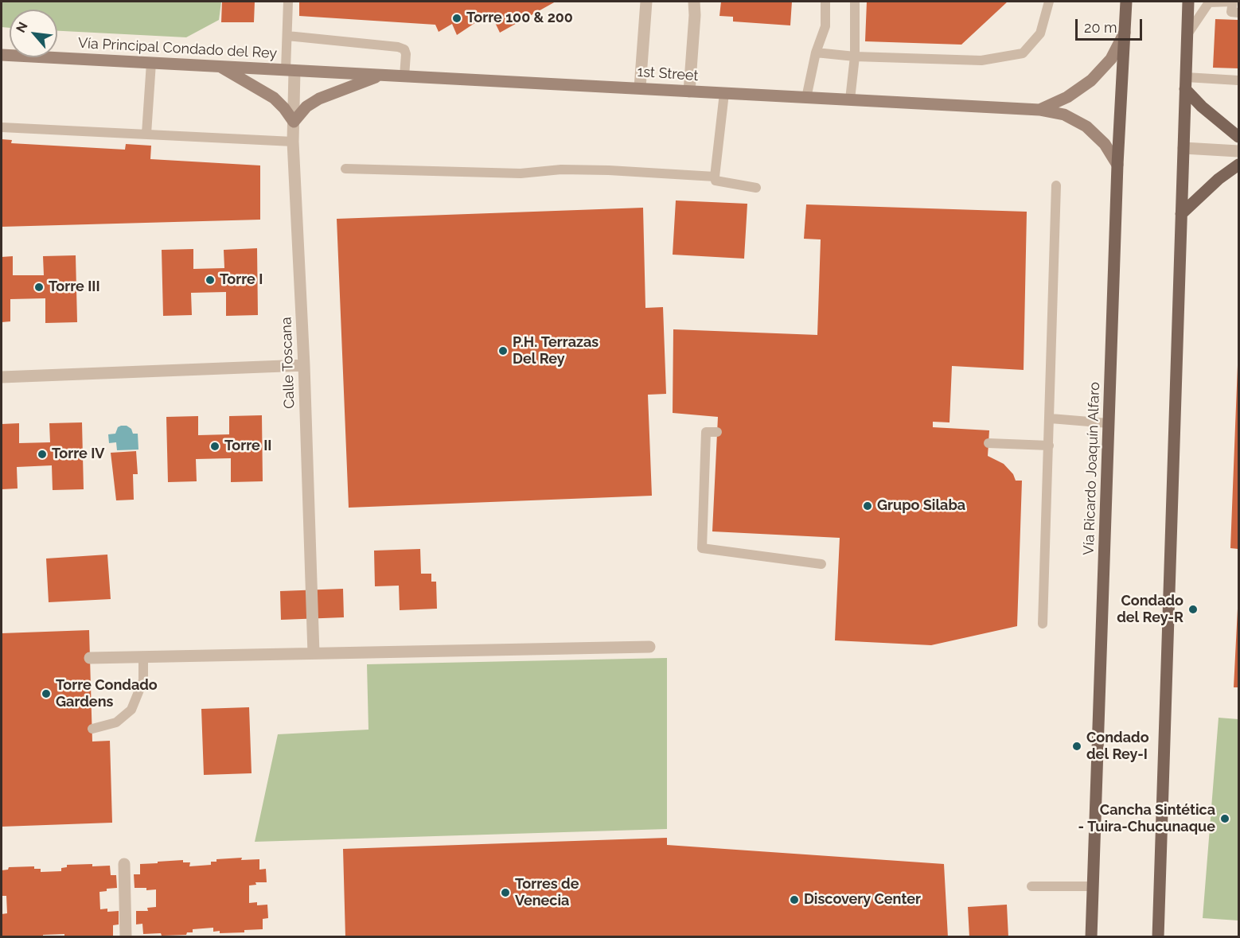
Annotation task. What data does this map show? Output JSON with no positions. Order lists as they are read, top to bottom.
{
  "streets": {
    "main road": ["Vía Ricardo Joaquín Alfaro"],
    "street": ["Vía Principal Condado del Rey", "1st Street", "Calle Toscana"]
  },
  "crossings": [
    ["Vía Principal Condado del Rey", "1st Street"],
    ["Vía Principal Condado del Rey", "Calle Toscana"],
    ["1st Street", "Calle Toscana"],
    ["1st Street", "Vía Ricardo Joaquín Alfaro"]
  ],
  "places": [
    "Torre 100 & 200",
    "Torre I",
    "Torre III",
    "P.H. Terrazas Del Rey",
    "Torre II",
    "Torre IV",
    "Grupo Silaba",
    "Condado del Rey-R",
    "Torre Condado Gardens",
    "Condado del Rey-I",
    "Cancha Sintética - Tuira-Chucunaque",
    "Torres de Venecia",
    "Discovery Center"
  ],
  "scale_bar": "20 m",
  "north": "top left"
}
